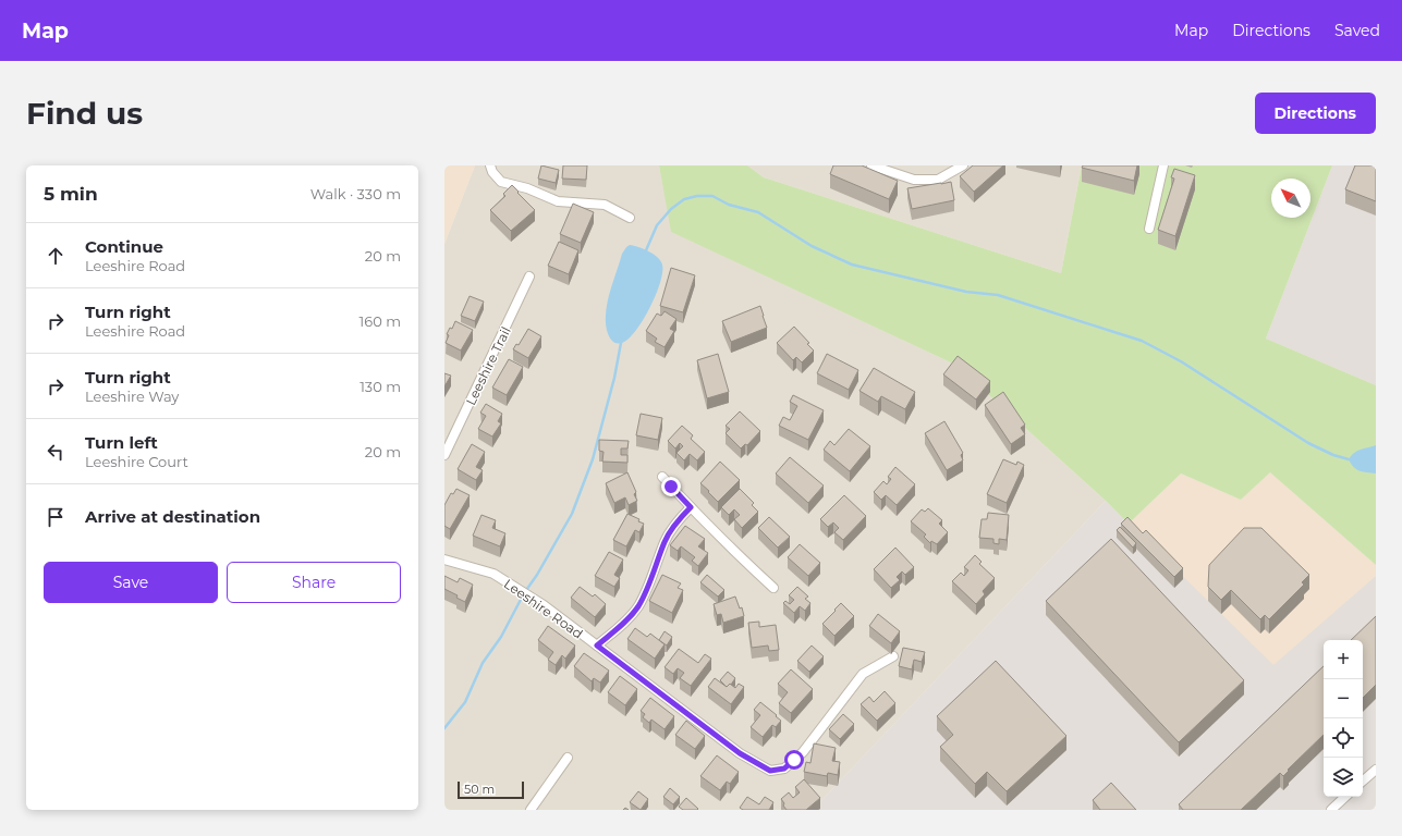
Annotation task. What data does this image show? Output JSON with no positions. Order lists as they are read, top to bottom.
{
  "streets": {
    "street": ["Leeshire Trail", "Leeshire Road"]
  },
  "scale_bar": "50 m",
  "north": "top left",
  "page": {
    "header": "Map",
    "nav": ["Map", "Directions", "Saved"],
    "buttons": [
      "Directions",
      ["Save", "Share"]
    ],
    "title": "Find us",
    "heading": ["5 min", "Walk · 330 m"],
    "list": [
      ["Continue", "Leeshire Road", "20 m"],
      ["Turn right", "Leeshire Road", "160 m"],
      ["Turn right", "Leeshire Way", "130 m"],
      ["Turn left", "Leeshire Court", "20 m"],
      "Arrive at destination"
    ],
    "map_buttons": ["+", "−"],
    "scale": "50 m"
  }
}
